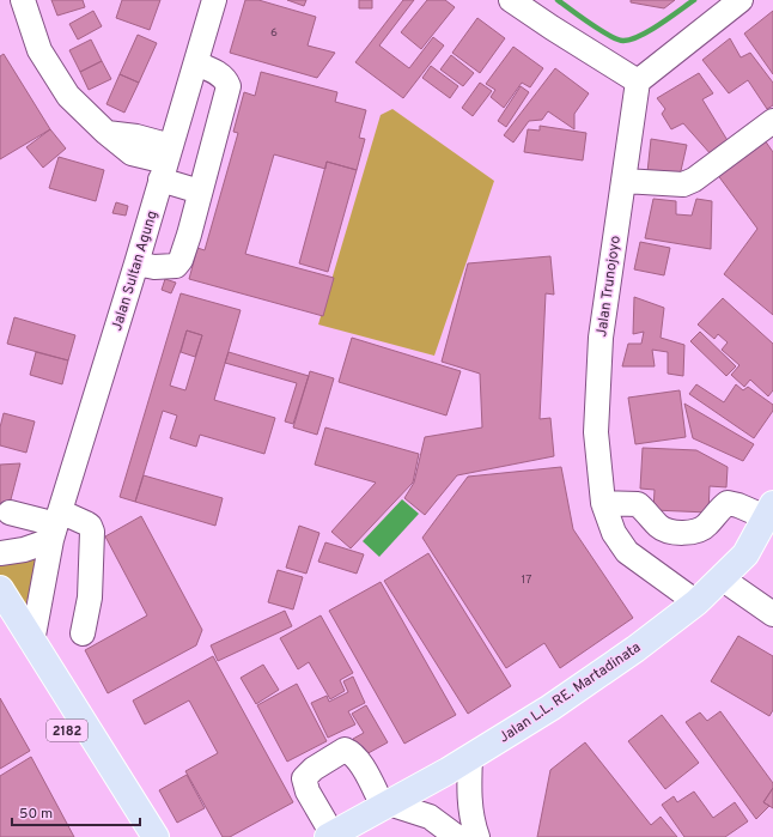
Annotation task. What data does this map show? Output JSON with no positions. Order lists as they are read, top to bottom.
{
  "streets": {
    "main road": ["Jalan L.L. RE. Martadinata", "2182"],
    "street": ["Jalan Sultan Agung", "Jalan Trunojoyo"]
  },
  "crossings": [
    ["Jalan Sultan Agung", "2182"],
    ["Jalan Trunojoyo", "Jalan L.L. RE. Martadinata"]
  ],
  "house_numbers": ["6", "17"],
  "scale_bar": "50 m"
}
